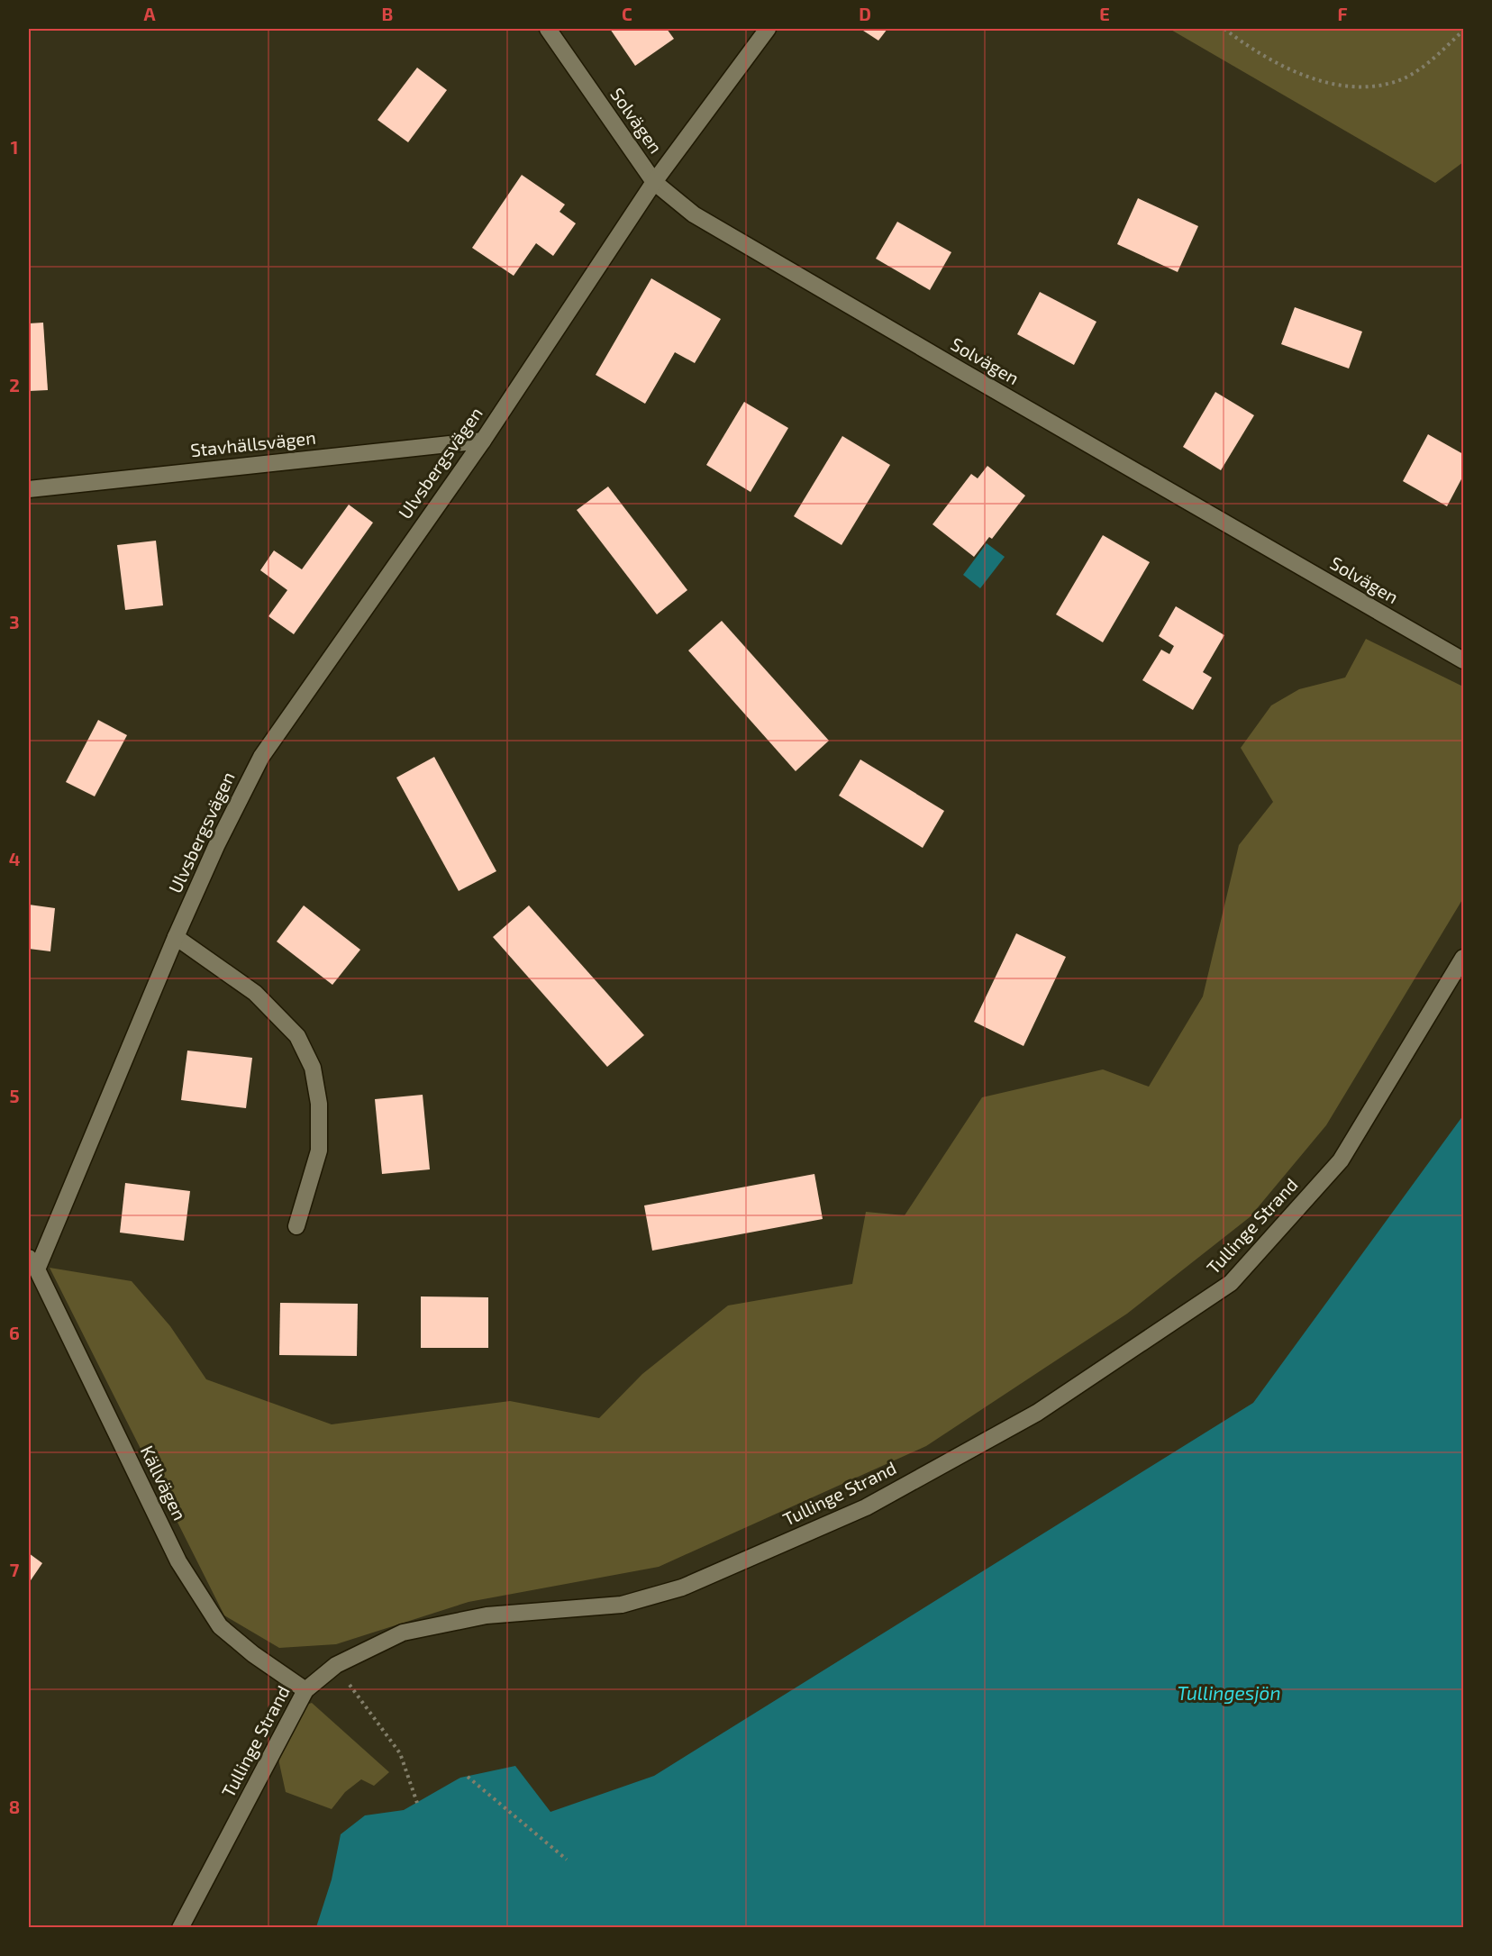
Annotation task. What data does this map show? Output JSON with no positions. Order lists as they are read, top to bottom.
{
  "streets": {
    "street": [
      "Solvägen",
      "Stavhällsvägen",
      "Ulvsbergsvägen",
      "Tullinge Strand",
      "Källvägen"
    ]
  },
  "crossings": [
    ["Solvägen", "Ulvsbergsvägen"],
    ["Stavhällsvägen", "Ulvsbergsvägen"],
    ["Ulvsbergsvägen", "Källvägen"],
    ["Tullinge Strand", "Källvägen"]
  ],
  "water": ["Tullingesjön"],
  "grid": {
    "columns": [
      "A",
      "B",
      "C",
      "D",
      "E",
      "F"
    ],
    "rows": [
      "1",
      "2",
      "3",
      "4",
      "5",
      "6",
      "7",
      "8"
    ]
  }
}
